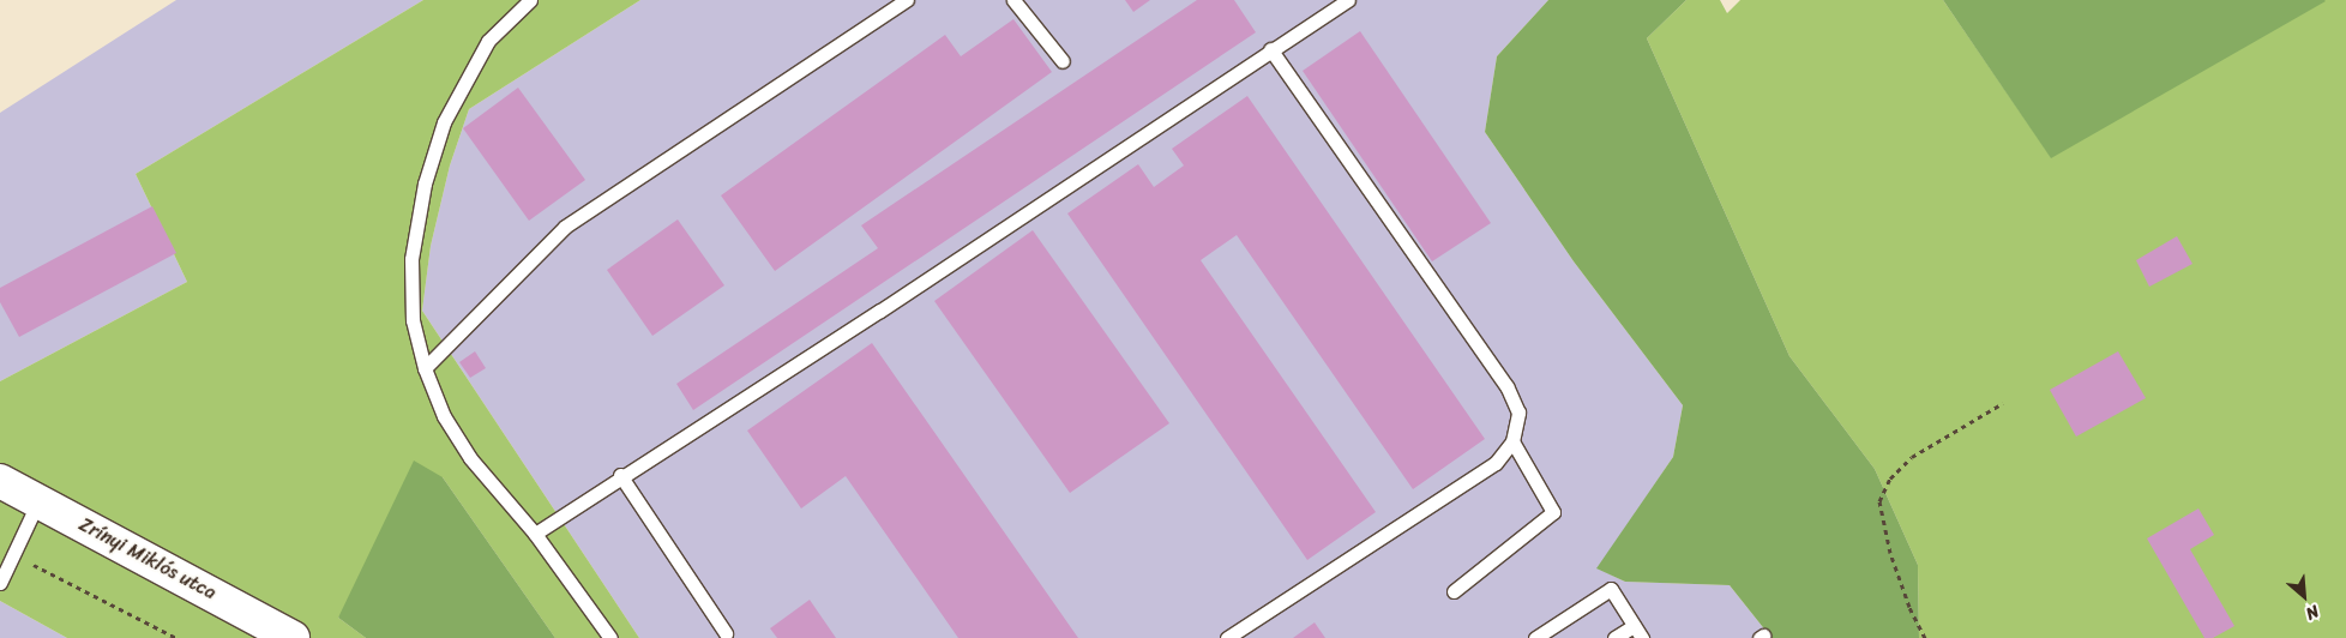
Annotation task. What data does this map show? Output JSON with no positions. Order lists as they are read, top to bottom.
{
  "streets": {
    "main road": ["Zrínyi Miklós utca"]
  },
  "north": "bottom right"
}
